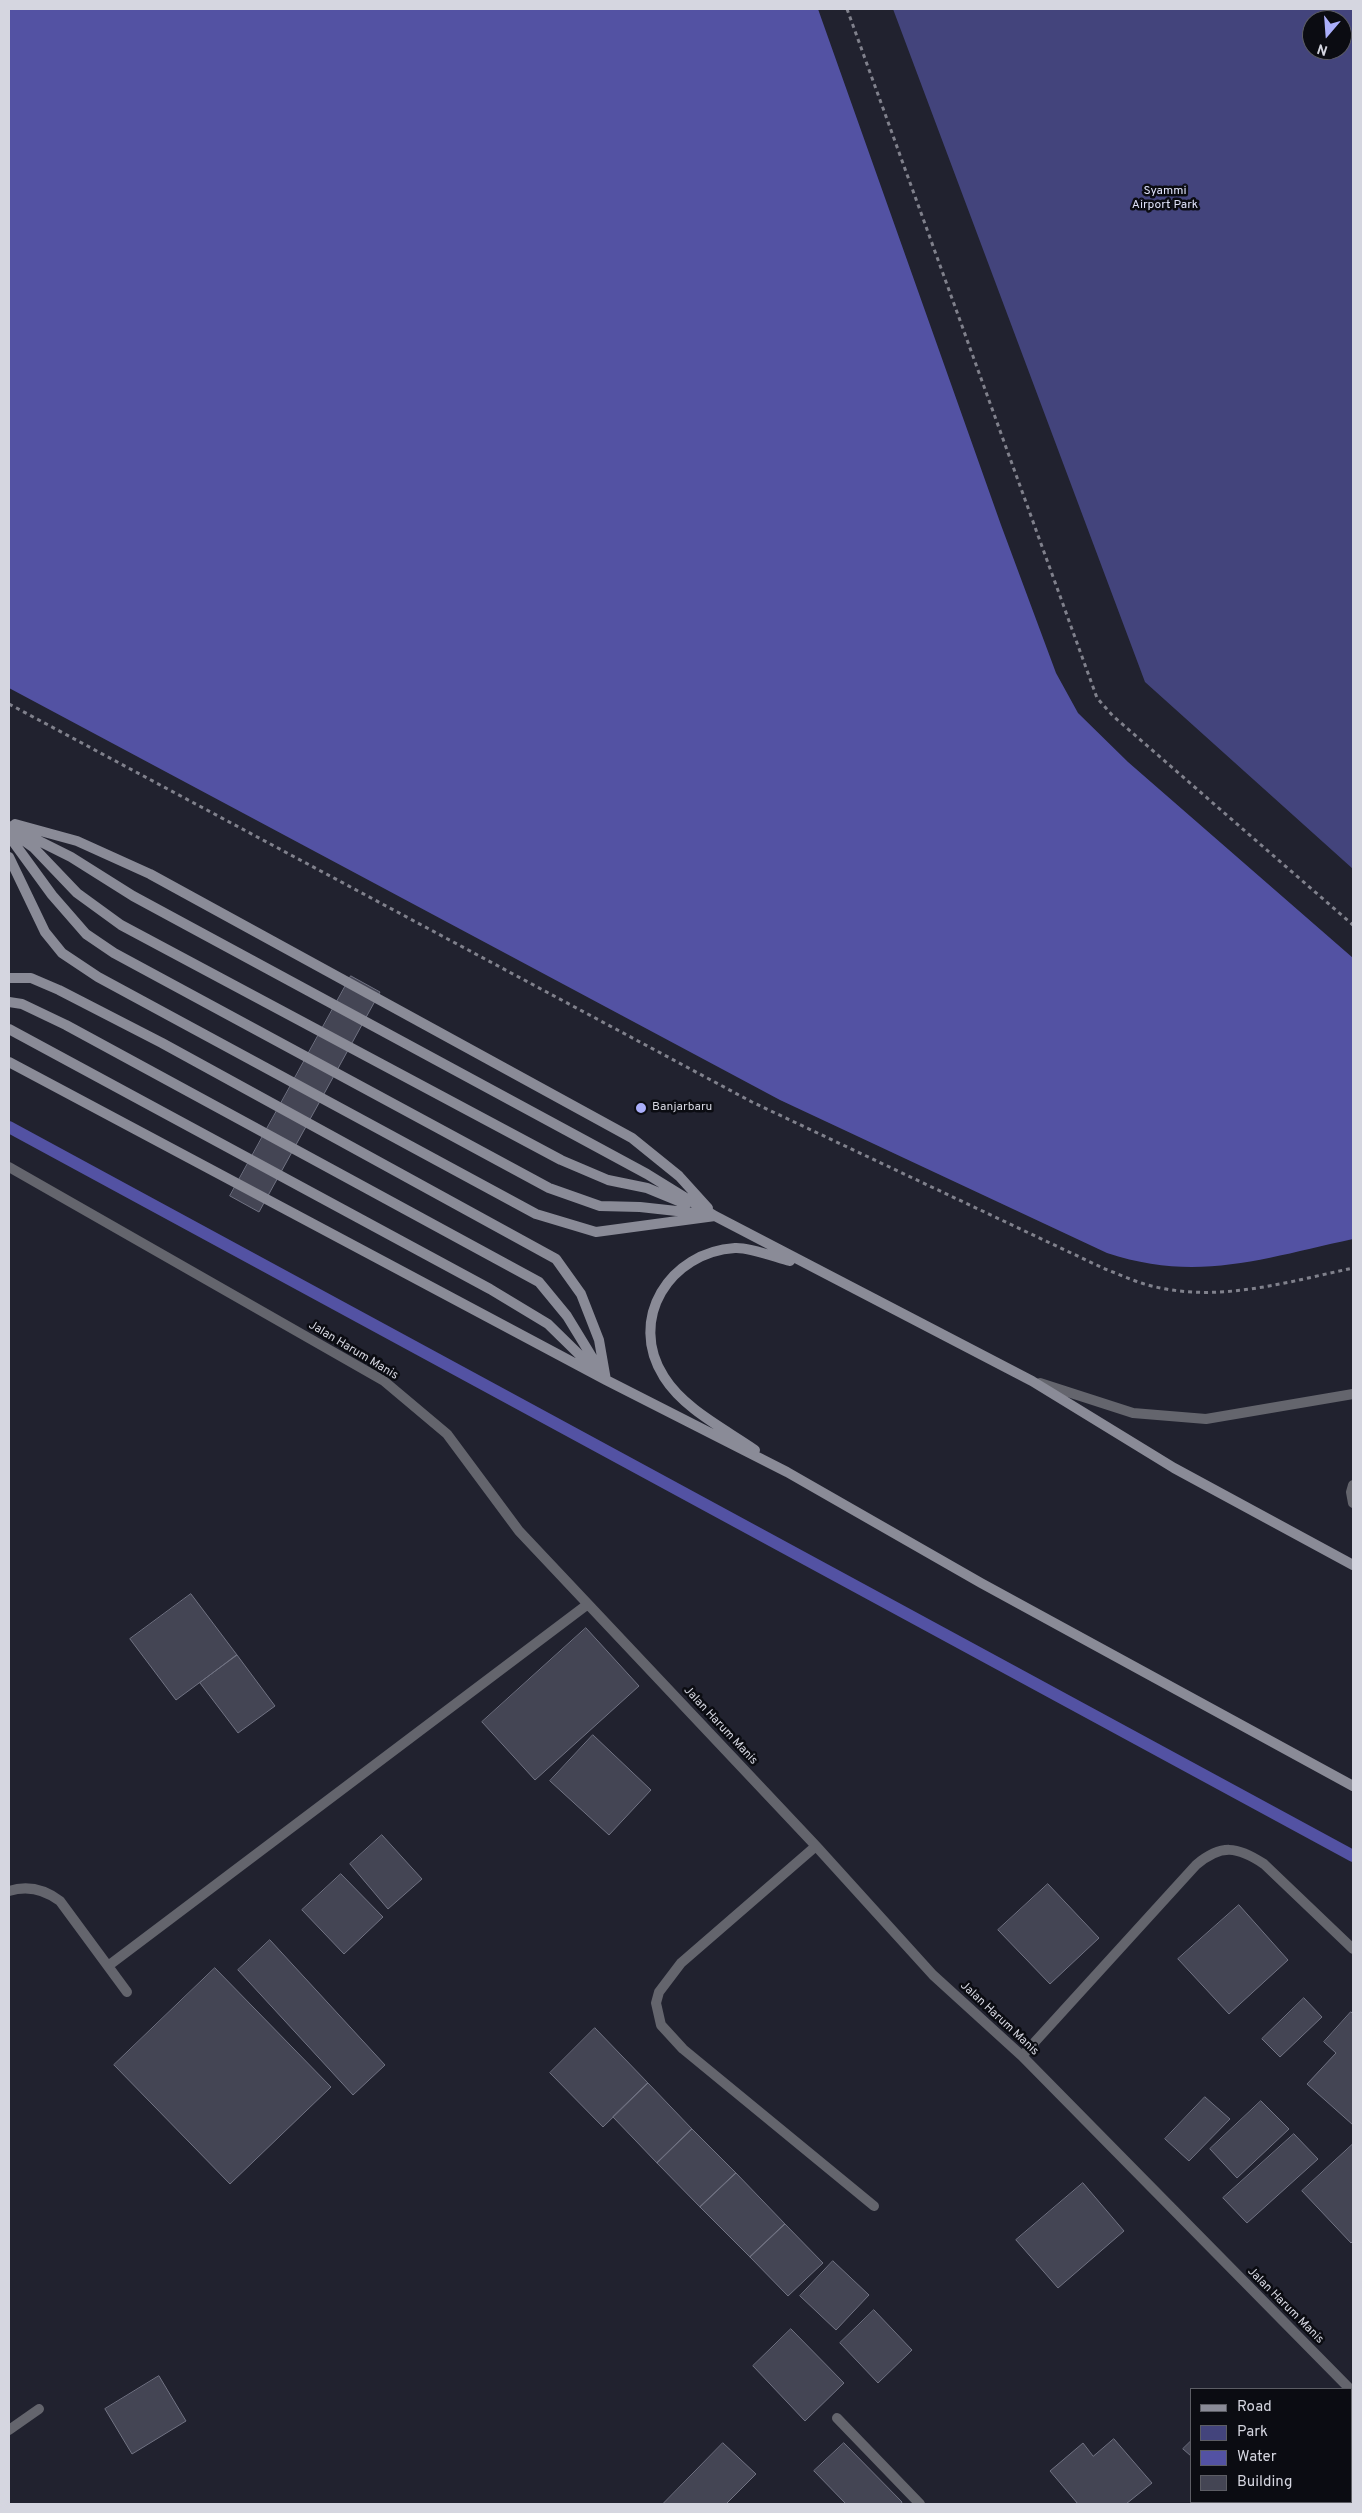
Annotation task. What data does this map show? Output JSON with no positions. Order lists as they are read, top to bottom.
{
  "streets": {
    "street": ["Jalan Harum Manis"]
  },
  "parks": ["Syammi Airport Park"],
  "places": ["Banjarbaru"],
  "legend": [
    "Road",
    "Park",
    "Water",
    "Building"
  ],
  "north": "bottom"
}
